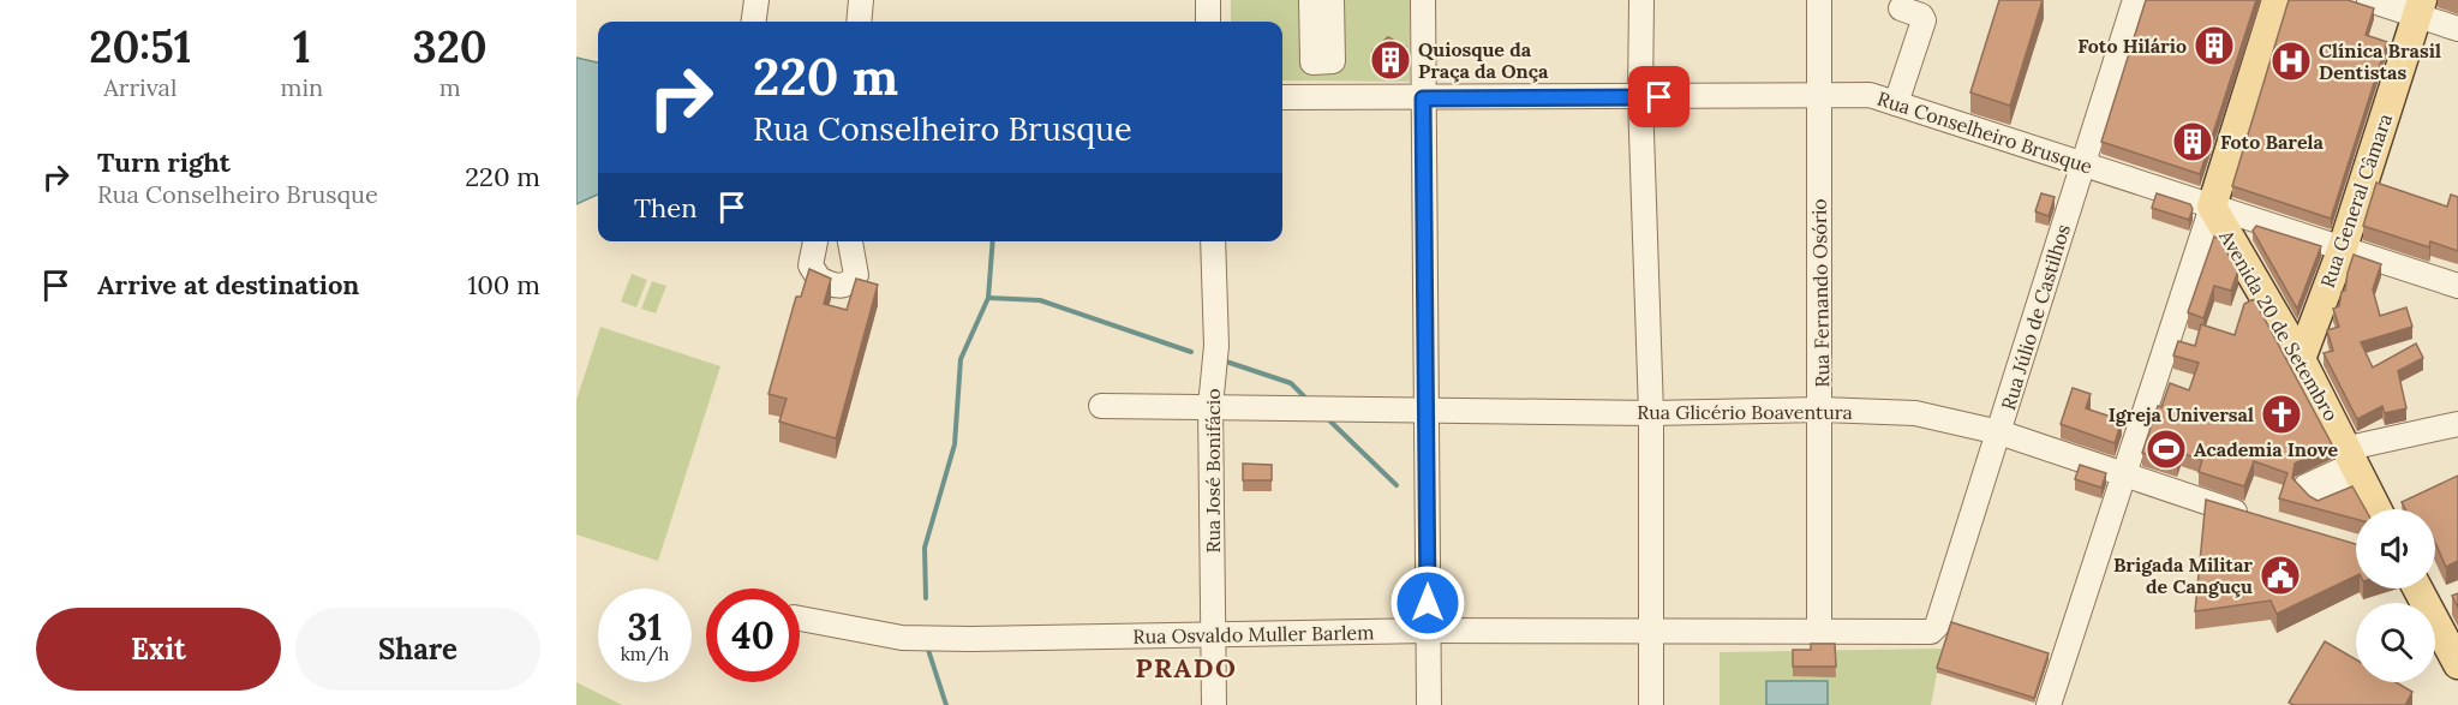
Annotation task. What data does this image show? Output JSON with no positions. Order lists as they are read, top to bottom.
{
  "streets": {
    "main road": ["Rua General Câmara", "Avenida 20 de Setembro"],
    "street": [
      "Rua Conselheiro Brusque",
      "Rua Fernando Osório",
      "Rua Júlio de Castilhos",
      "Rua Glicério Boaventura",
      "Rua José Bonifácio",
      "Rua Osvaldo Muller Barlem"
    ]
  },
  "crossings": [
    ["Rua Conselheiro Brusque", "Rua General Câmara"],
    ["Rua Conselheiro Brusque", "Rua Fernando Osório"],
    ["Rua Conselheiro Brusque", "Rua Júlio de Castilhos"],
    ["Rua Conselheiro Brusque", "Avenida 20 de Setembro"],
    ["Rua General Câmara", "Avenida 20 de Setembro"],
    ["Rua Fernando Osório", "Rua Glicério Boaventura"],
    ["Rua Fernando Osório", "Rua Osvaldo Muller Barlem"],
    ["Rua Júlio de Castilhos", "Rua Glicério Boaventura"],
    ["Rua Júlio de Castilhos", "Rua Osvaldo Muller Barlem"],
    ["Rua Glicério Boaventura", "Rua José Bonifácio"],
    ["Rua José Bonifácio", "Rua Osvaldo Muller Barlem"]
  ],
  "districts": ["PRADO"],
  "places": {
    "building": ["Foto Hilário", "Quiosque da Praça da Onça", "Foto Barela"],
    "hospital": ["Clínica Brasil Dentistas"],
    "church": ["Igreja Universal"],
    "sports": ["Academia Inove"],
    "public building": ["Brigada Militar de Canguçu"]
  },
  "page": {
    "eta": [
      "20:51",
      "Arrival",
      "1",
      "min",
      "320",
      "m"
    ],
    "turn": ["220 m", "Rua Conselheiro Brusque"],
    "list": [
      {
        "name": "Turn right",
        "note": "Rua Conselheiro Brusque",
        "value": "220 m"
      },
      {
        "name": "Arrive at destination",
        "value": "100 m"
      }
    ],
    "then": "Then",
    "speed": "31 km/h",
    "limit": "40",
    "buttons": ["Exit", "Share"]
  }
}
